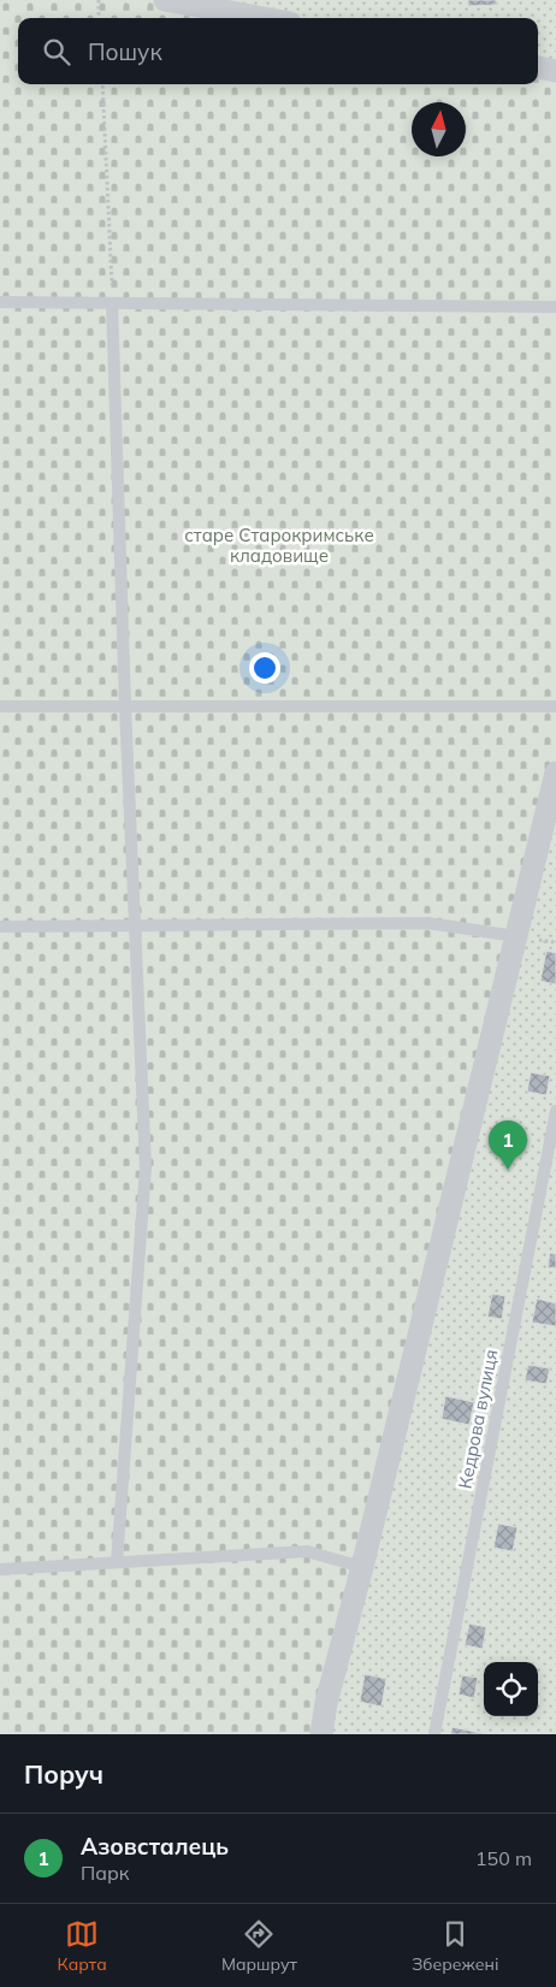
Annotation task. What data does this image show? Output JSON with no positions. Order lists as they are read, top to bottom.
{
  "streets": {
    "lane": ["Кедрова вулиця"]
  },
  "parks": ["старе Старокримське кладовище"],
  "north": "top",
  "page": {
    "search": "Пошук",
    "pins": "1",
    "heading": "Поруч",
    "list": [
      {
        "mark": "1",
        "name": "Азовсталець",
        "note": "Парк",
        "value": "150 m"
      }
    ],
    "nav": ["Карта", "Маршрут", "Збережені"]
  }
}
